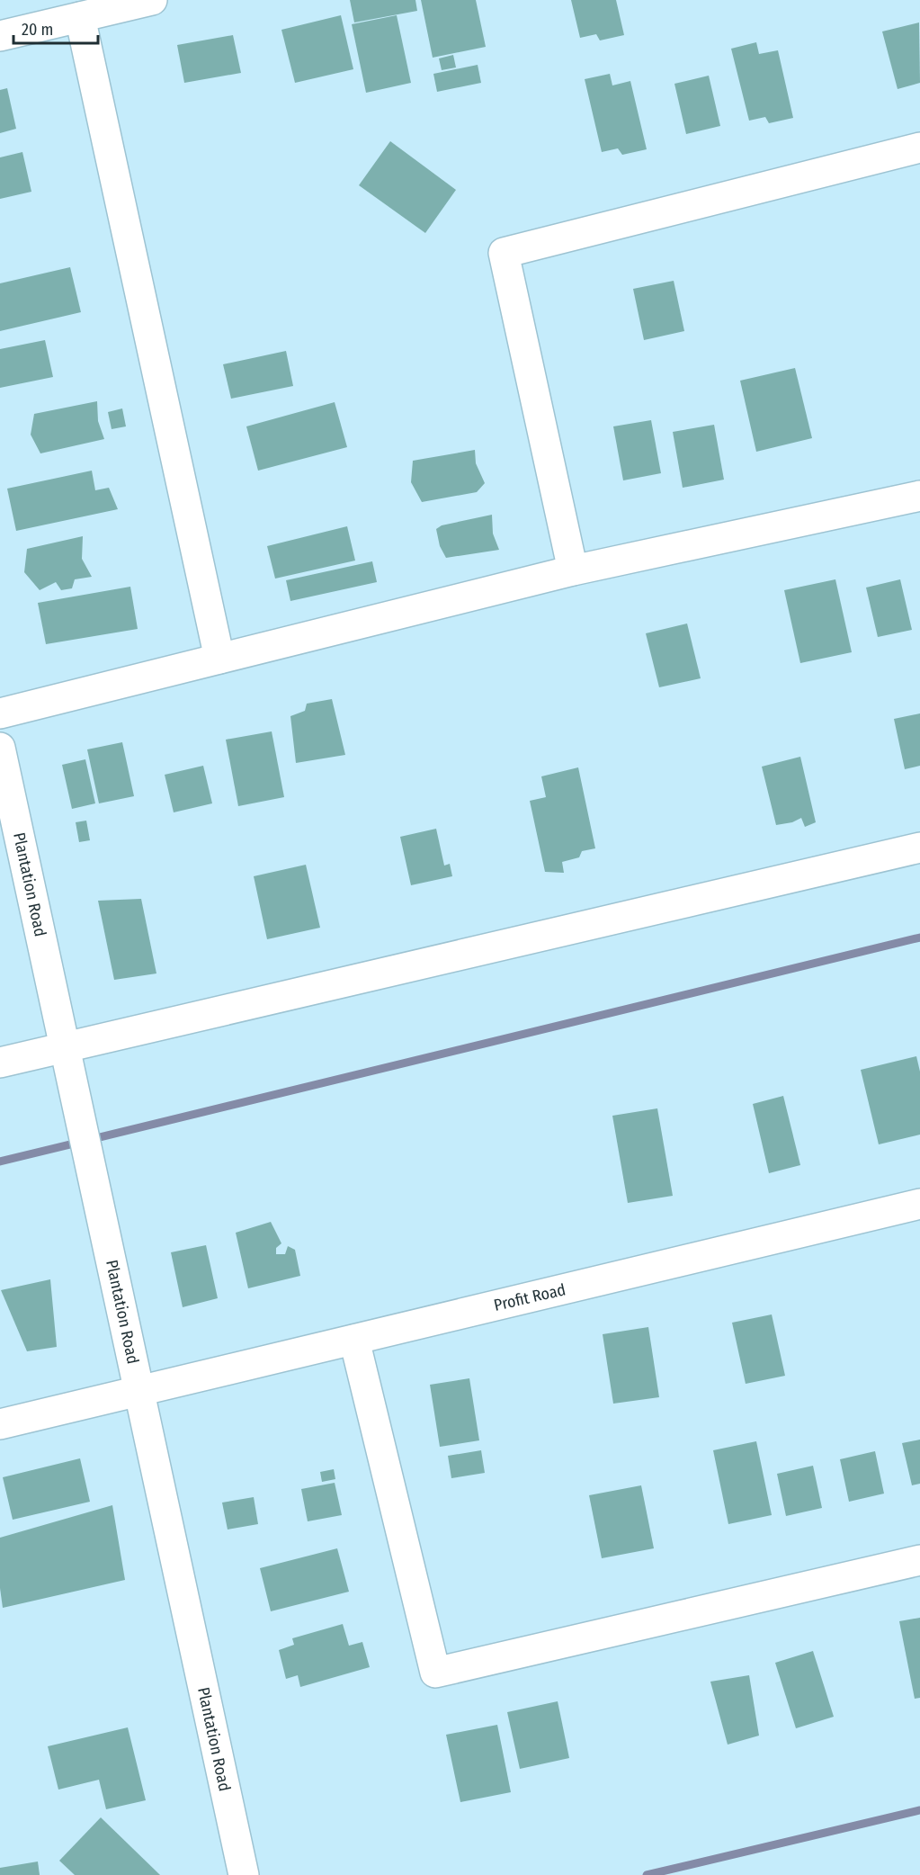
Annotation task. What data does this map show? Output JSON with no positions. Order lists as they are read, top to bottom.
{
  "streets": {
    "street": ["Plantation Road", "Profit Road"]
  },
  "crossings": [
    ["Plantation Road", "Profit Road"]
  ],
  "scale_bar": "20 m"
}
